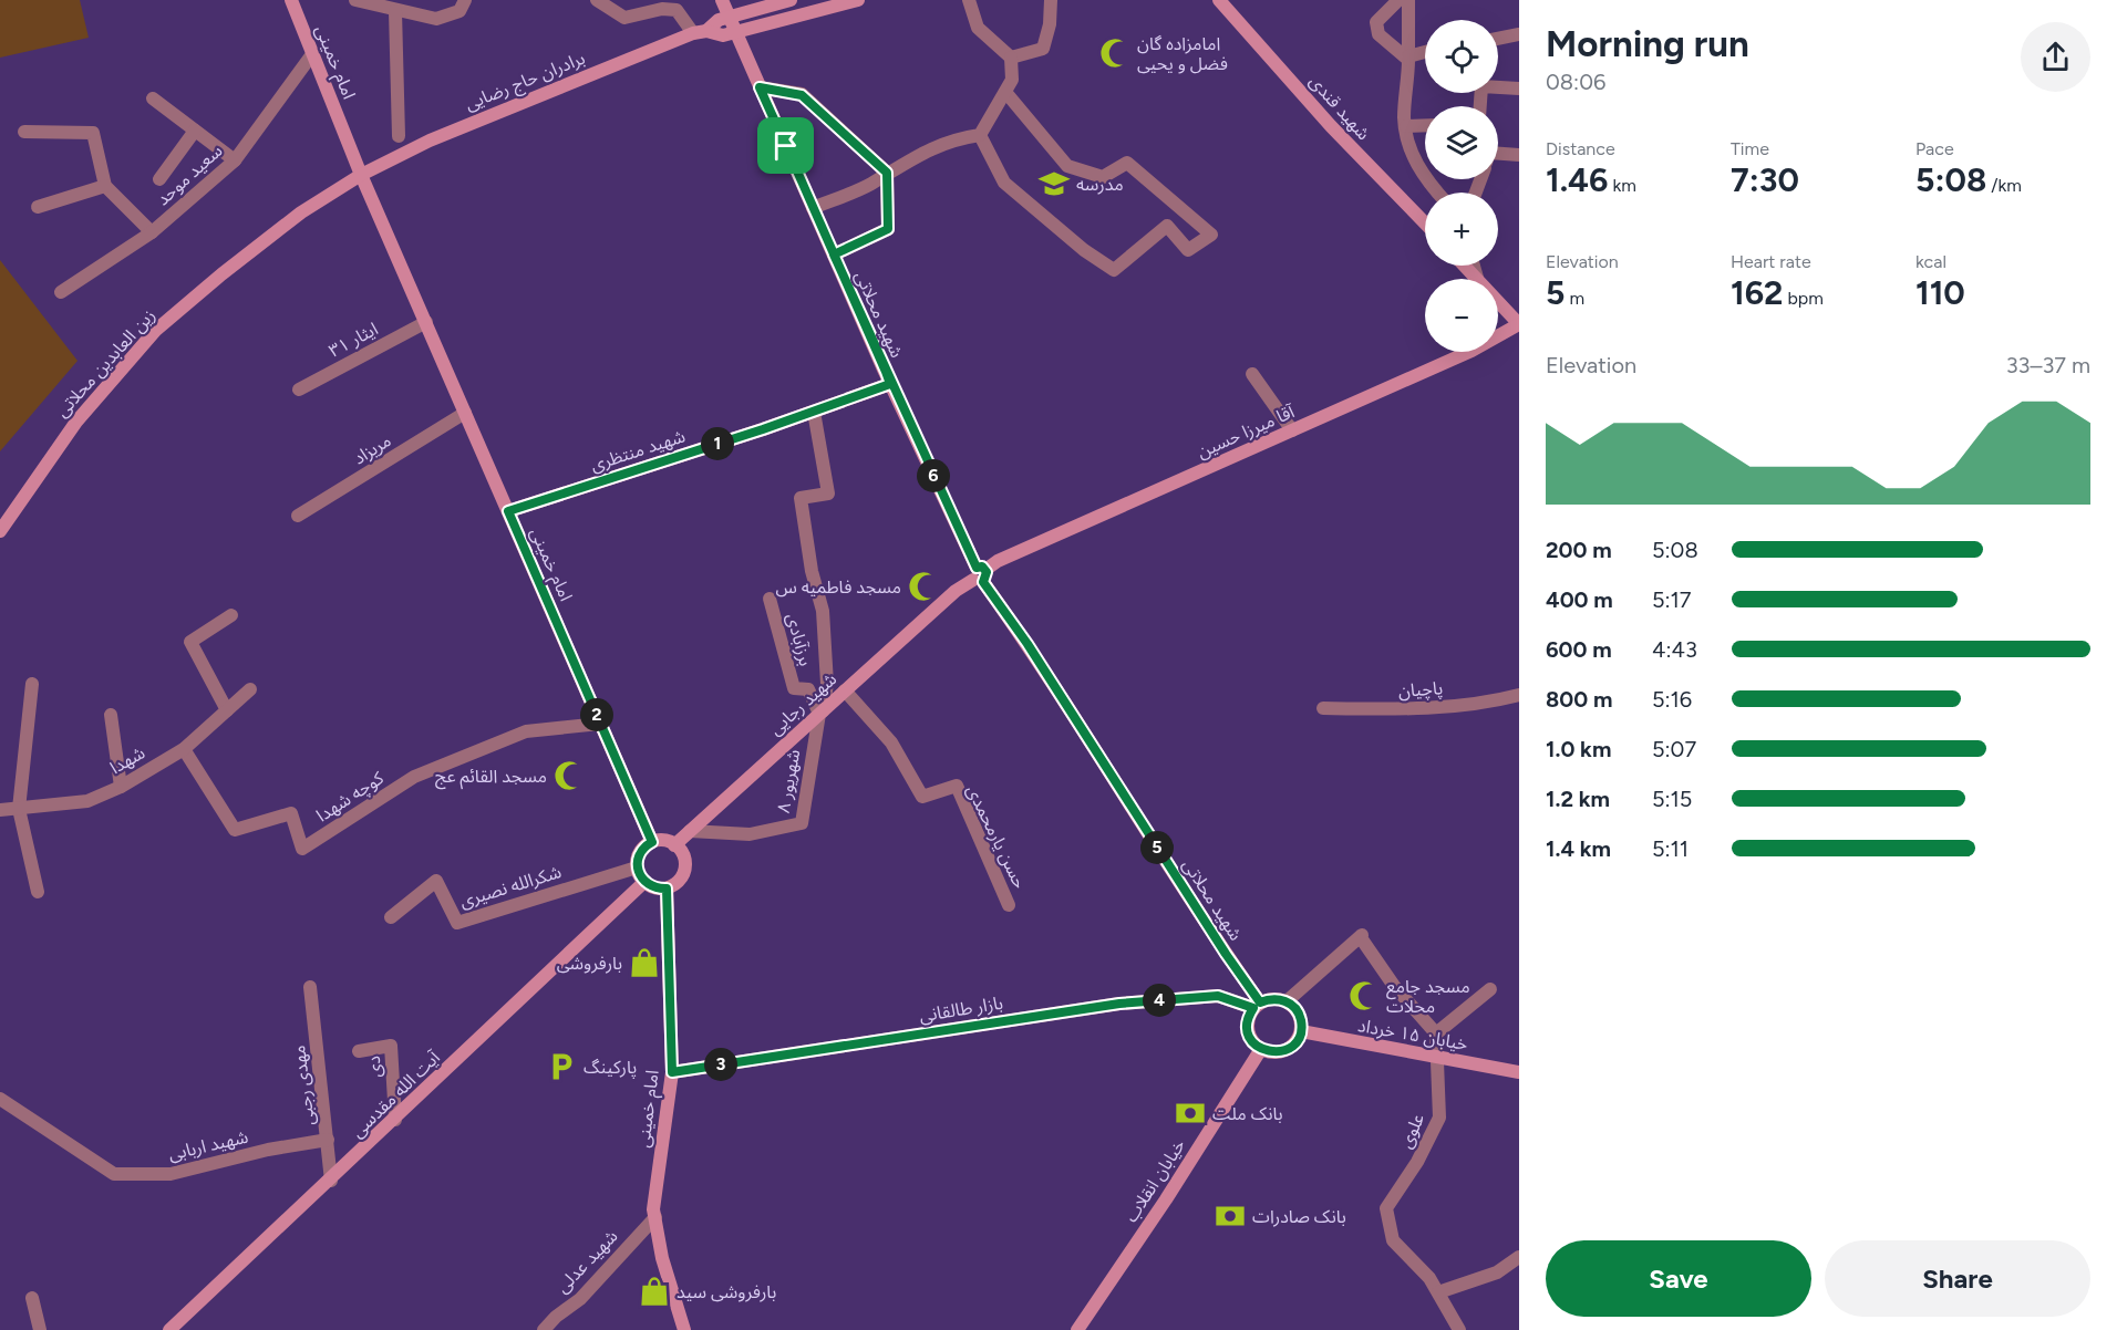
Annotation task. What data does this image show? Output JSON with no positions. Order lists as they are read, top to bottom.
{
  "streets": {
    "main road": [
      "امام خمینی",
      "برادران حاج رضایی",
      "شهید قندی",
      "شهید محلاتی",
      "زین العابدین محلاتی",
      "آقا میرزا حسین",
      "شهید منتظری",
      "شهید رجایی",
      "خیابان ۱۵ خرداد",
      "آیت الله مقدسی",
      "خیابان انقلاب"
    ],
    "street": [
      "سعید موحد",
      "ایثار ۳۱",
      "مریزاد",
      "برزآبادی",
      "پاچیان",
      "شهدا",
      "۸ شهریور",
      "کوچه شهدا",
      "حسن یارمحمدی",
      "شکرالله نصیری",
      "بازار طالقانی",
      "دی",
      "مهدی رجبی",
      "علوی",
      "شهید اربابی",
      "شهید عدلی"
    ]
  },
  "crossings": [
    ["امام خمینی", "برادران حاج رضایی"],
    ["امام خمینی", "سعید موحد"],
    ["امام خمینی", "ایثار ۳۱"],
    ["امام خمینی", "زین العابدین محلاتی"],
    ["امام خمینی", "مریزاد"],
    ["امام خمینی", "شهید منتظری"],
    ["امام خمینی", "شهید رجایی"],
    ["امام خمینی", "کوچه شهدا"],
    ["امام خمینی", "شکرالله نصیری"],
    ["امام خمینی", "بازار طالقانی"],
    ["امام خمینی", "آیت الله مقدسی"],
    ["امام خمینی", "شهید عدلی"],
    ["برادران حاج رضایی", "زین العابدین محلاتی"],
    ["شهید محلاتی", "آقا میرزا حسین"],
    ["شهید محلاتی", "شهید منتظری"],
    ["شهید محلاتی", "بازار طالقانی"],
    ["شهید محلاتی", "خیابان ۱۵ خرداد"],
    ["شهید محلاتی", "خیابان انقلاب"],
    ["آقا میرزا حسین", "شهید رجایی"],
    ["برزآبادی", "شهید رجایی"],
    ["برزآبادی", "۸ شهریور"],
    ["شهید رجایی", "۸ شهریور"],
    ["شهید رجایی", "حسن یارمحمدی"],
    ["شهید رجایی", "شکرالله نصیری"],
    ["شهید رجایی", "آیت الله مقدسی"],
    ["شهدا", "کوچه شهدا"],
    ["شکرالله نصیری", "آیت الله مقدسی"],
    ["بازار طالقانی", "خیابان ۱۵ خرداد"],
    ["بازار طالقانی", "خیابان انقلاب"],
    ["خیابان ۱۵ خرداد", "علوی"],
    ["خیابان ۱۵ خرداد", "خیابان انقلاب"],
    ["دی", "آیت الله مقدسی"],
    ["مهدی رجبی", "آیت الله مقدسی"],
    ["مهدی رجبی", "شهید اربابی"]
  ],
  "places": {
    "mosque": [
      "امامزاده گان فضل و یحیی",
      "مسجد فاطمیه س",
      "مسجد القائم عج",
      "مسجد جامع محلات"
    ],
    "school or university": ["مدرسه"],
    "shop": ["بارفروشی", "بارفروشی سید"],
    "parking": ["پارکینگ"],
    "bank": ["بانک ملت", "بانک صادرات"]
  },
  "page": {
    "heading": ["Morning run", "08:06"],
    "map_buttons": ["+", "−"],
    "stats": [
      ["Distance", "1.46 km"],
      ["Time", "7:30"],
      ["Pace", "5:08 /km"],
      ["Elevation", "5 m"],
      ["Heart rate", "162 bpm"],
      ["kcal", "110"]
    ],
    "chart": ["Elevation", "33–37 m"],
    "pins": [
      "1",
      "6",
      "2",
      "5",
      "4",
      "3"
    ],
    "list": [
      {
        "name": "200 m",
        "note": "5:08"
      },
      {
        "name": "400 m",
        "note": "5:17"
      },
      {
        "name": "600 m",
        "note": "4:43"
      },
      {
        "name": "800 m",
        "note": "5:16"
      },
      {
        "name": "1.0 km",
        "note": "5:07"
      },
      {
        "name": "1.2 km",
        "note": "5:15"
      },
      {
        "name": "1.4 km",
        "note": "5:11"
      }
    ],
    "buttons": ["Save", "Share"]
  }
}
